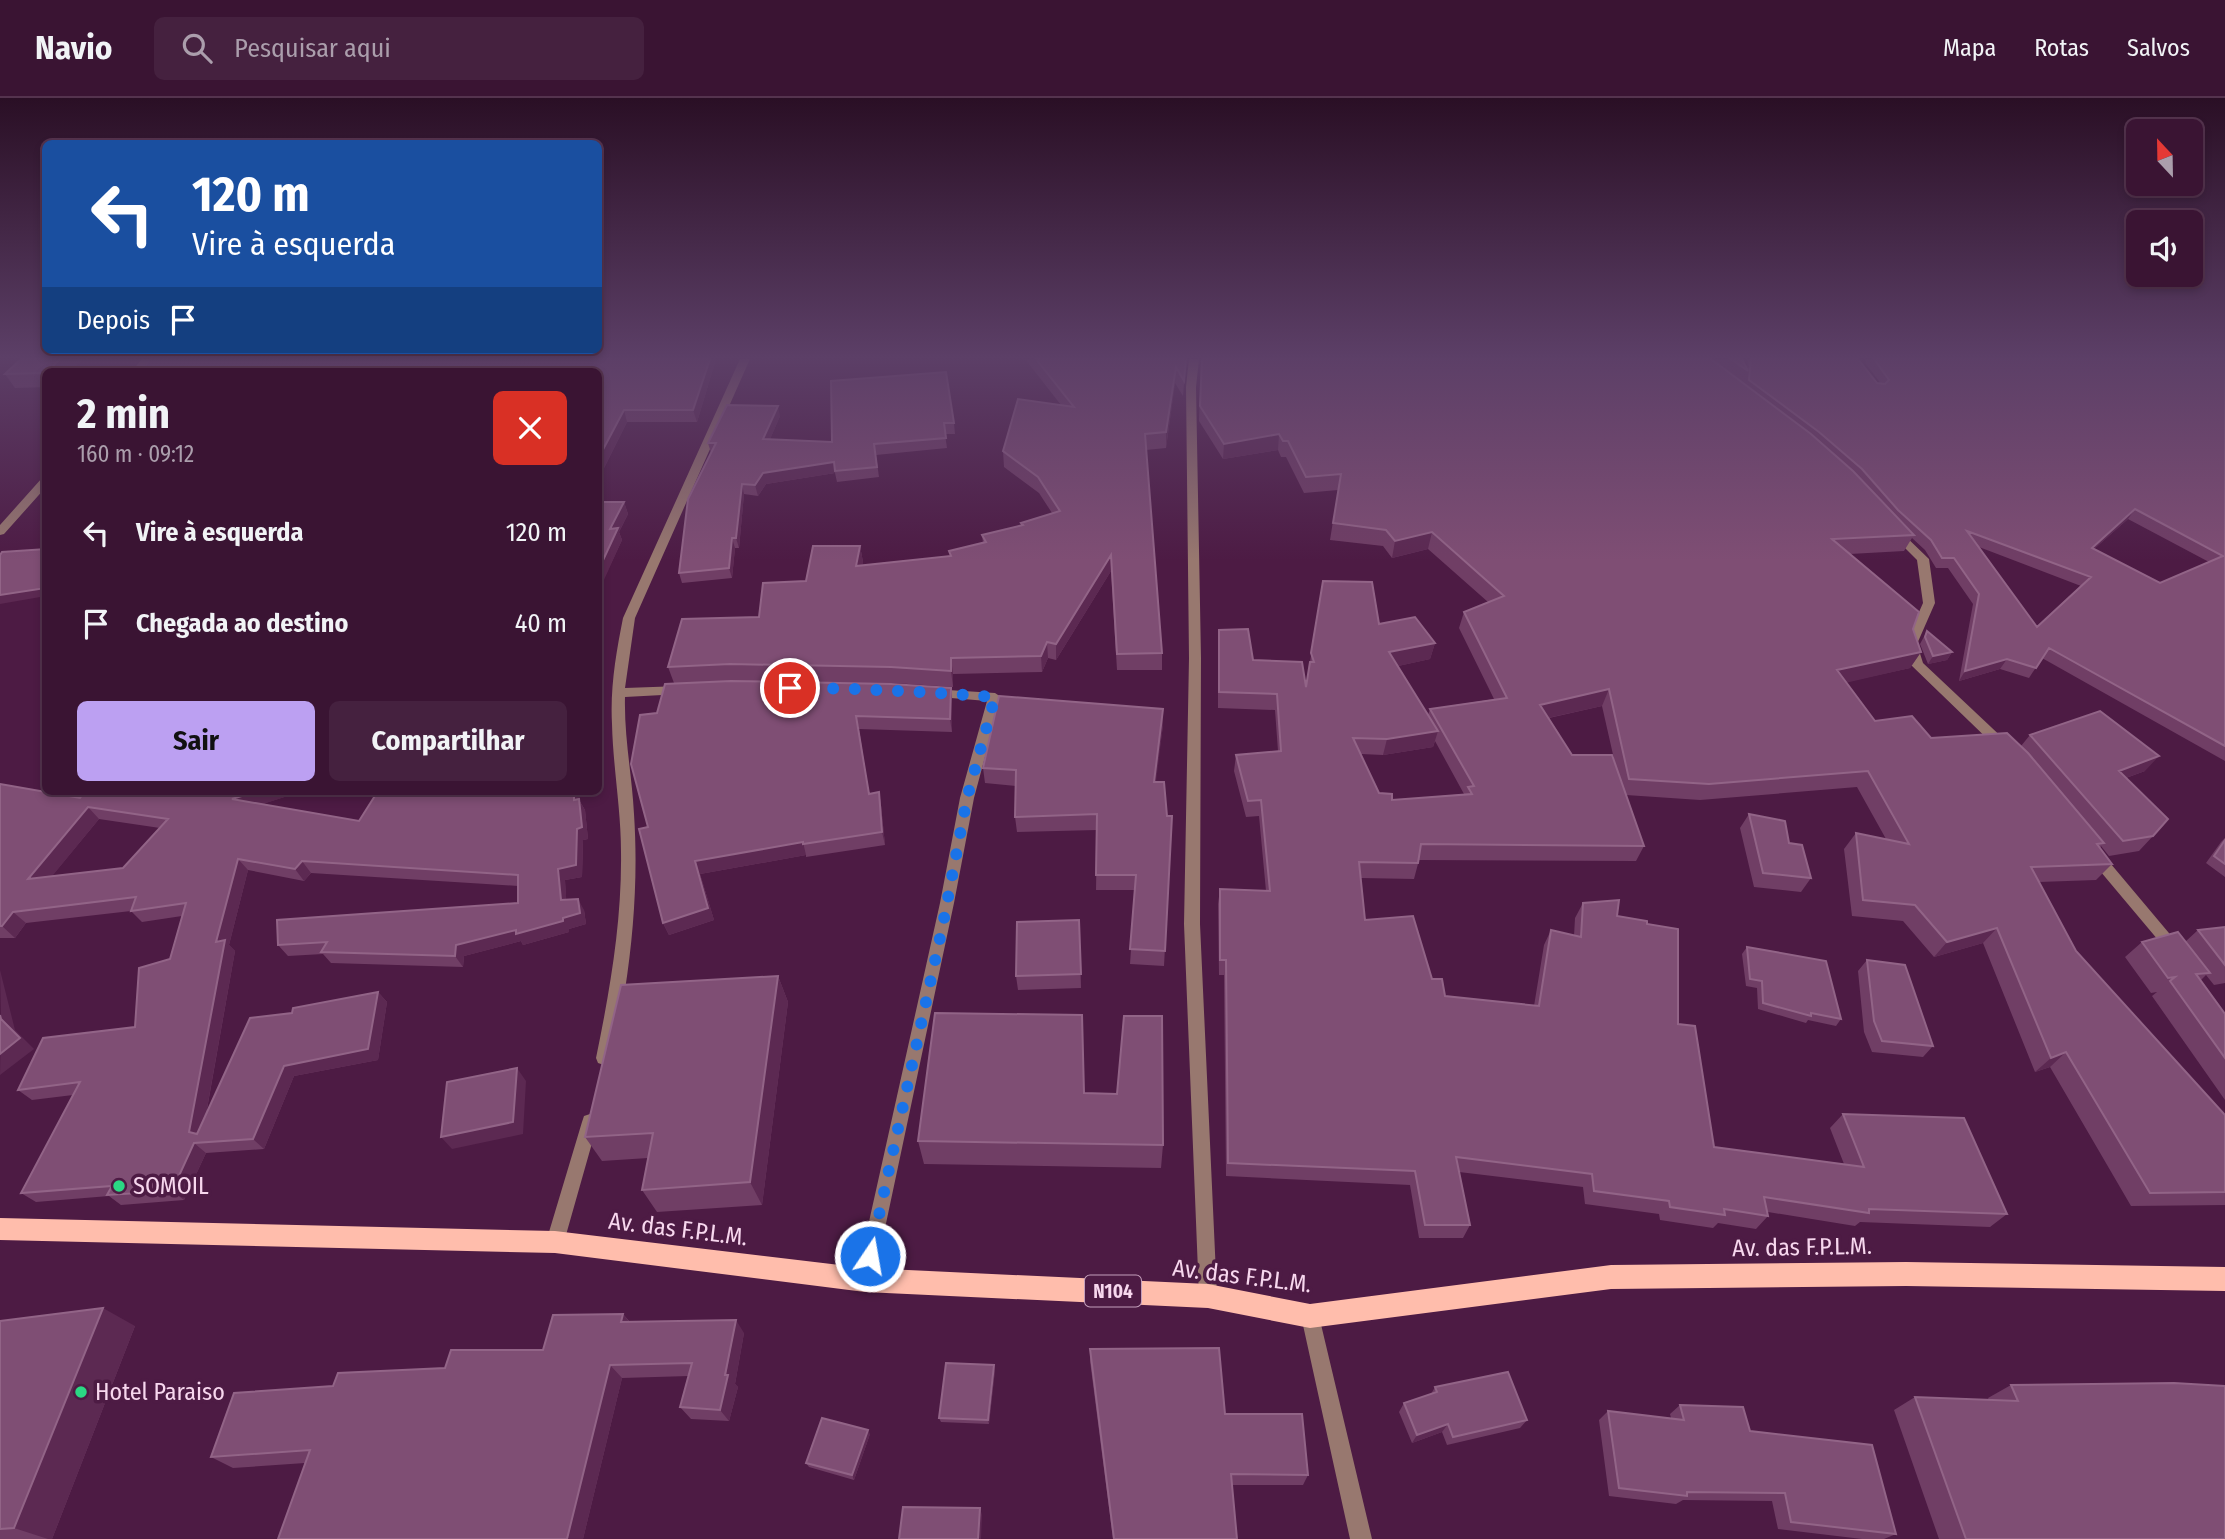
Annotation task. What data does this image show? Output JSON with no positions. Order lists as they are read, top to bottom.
{
  "streets": {
    "main road": ["Av. das F.P.L.M.", "N104"]
  },
  "places": ["SOMOIL", "Hotel Paraiso"],
  "north": "top",
  "page": {
    "header": "Navio",
    "search": "Pesquisar aqui",
    "nav": ["Mapa", "Rotas", "Salvos"],
    "turn": ["120 m", "Vire à esquerda"],
    "then": "Depois",
    "heading": ["2 min", "160 m · 09:12"],
    "list": [
      {
        "name": "Vire à esquerda",
        "value": "120 m"
      },
      {
        "name": "Chegada ao destino",
        "value": "40 m"
      }
    ],
    "buttons": ["Sair", "Compartilhar"]
  }
}
